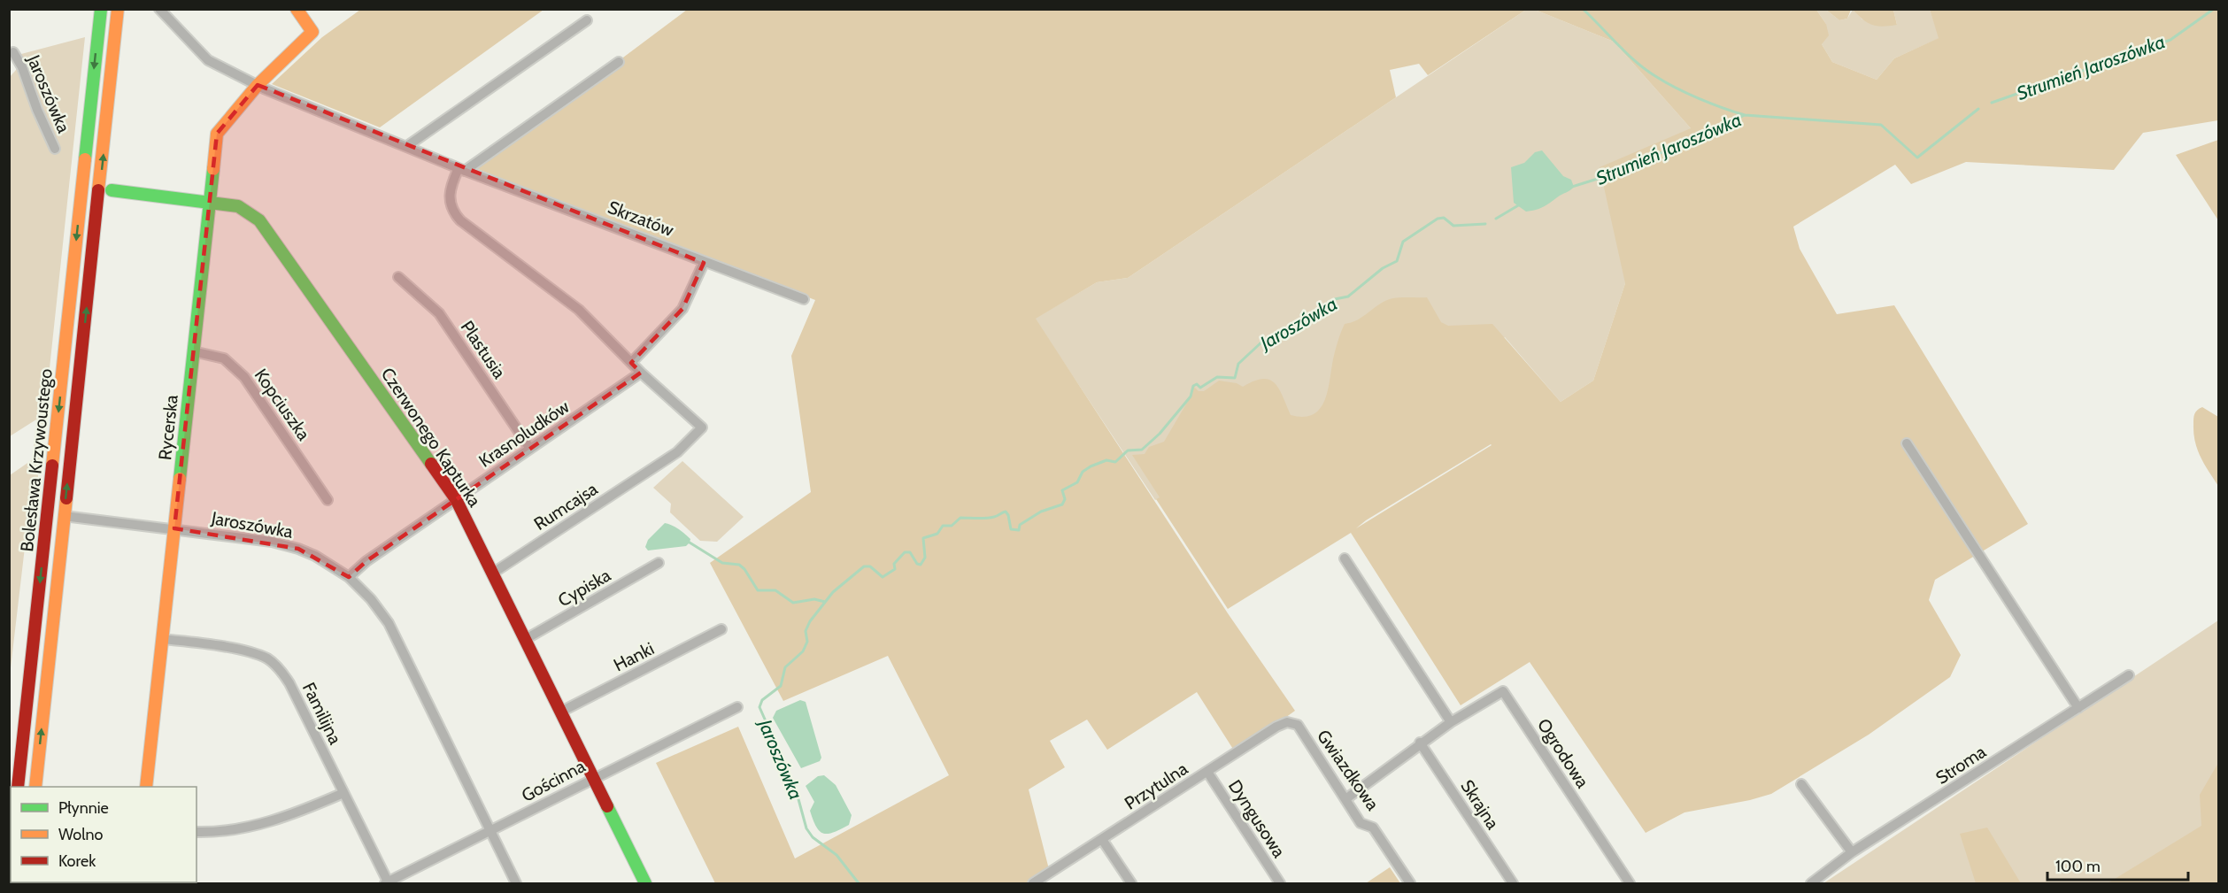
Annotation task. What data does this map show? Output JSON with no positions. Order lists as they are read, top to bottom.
{
  "streets": {
    "street": [
      "Jaroszówka",
      "Skrzatów",
      "Plastusia",
      "Kopciuszka",
      "Rycerska",
      "Krasnoludków",
      "Czerwonego Kapturka",
      "Bolesława Krzywoustego",
      "Rumcajsa",
      "Cypiska",
      "Hanki",
      "Familijna",
      "Ogrodowa",
      "Stroma",
      "Gwiazdkowa",
      "Gościnna",
      "Przytulna",
      "Skrajna",
      "Dyngusowa"
    ]
  },
  "crossings": [
    ["Jaroszówka", "Rycerska"],
    ["Jaroszówka", "Krasnoludków"],
    ["Jaroszówka", "Bolesława Krzywoustego"],
    ["Jaroszówka", "Gościnna"],
    ["Skrzatów", "Rycerska"],
    ["Plastusia", "Krasnoludków"],
    ["Kopciuszka", "Rycerska"],
    ["Rycerska", "Czerwonego Kapturka"],
    ["Rycerska", "Familijna"],
    ["Krasnoludków", "Czerwonego Kapturka"],
    ["Krasnoludków", "Rumcajsa"],
    ["Czerwonego Kapturka", "Rumcajsa"],
    ["Czerwonego Kapturka", "Cypiska"],
    ["Czerwonego Kapturka", "Hanki"],
    ["Czerwonego Kapturka", "Gościnna"],
    ["Familijna", "Gościnna"],
    ["Ogrodowa", "Gwiazdkowa"],
    ["Ogrodowa", "Skrajna"],
    ["Gwiazdkowa", "Przytulna"],
    ["Przytulna", "Dyngusowa"]
  ],
  "water": ["Strumień Jaroszówka", "Jaroszówka"],
  "legend": ["Płynnie", "Wolno", "Korek"],
  "scale_bar": "100 m"
}
